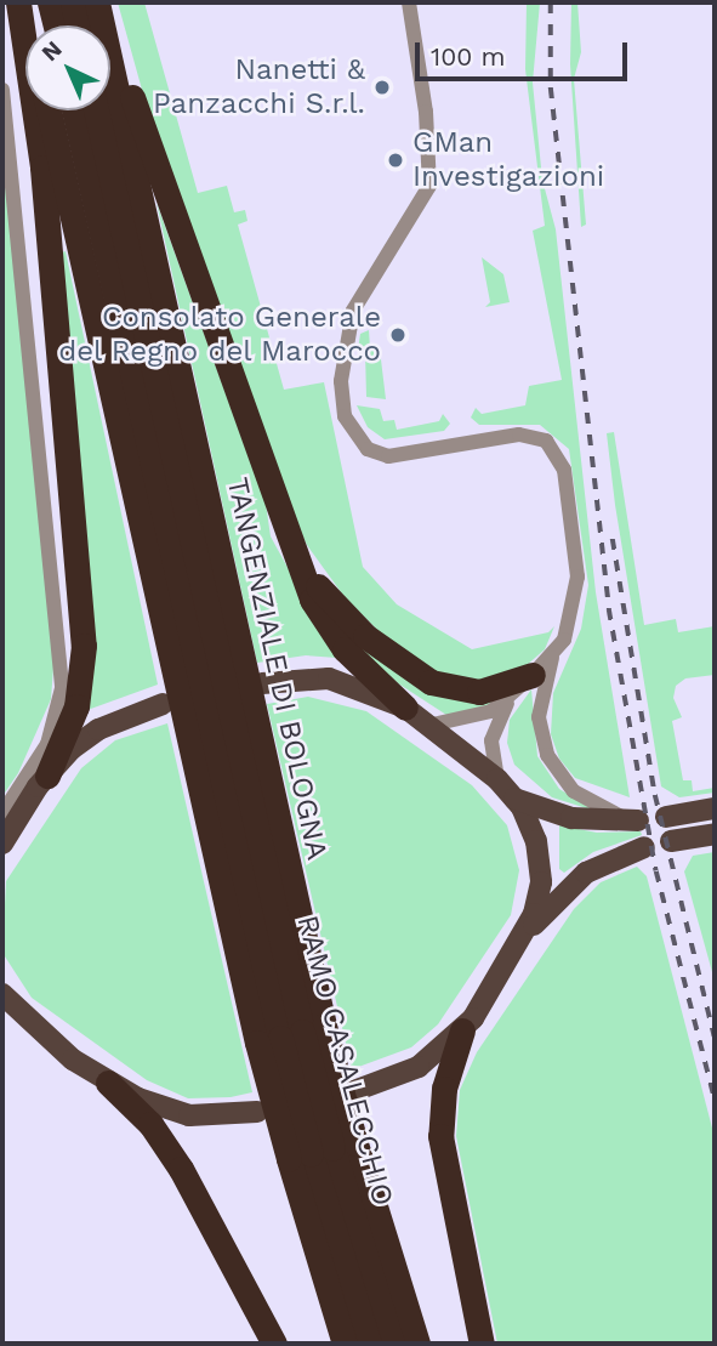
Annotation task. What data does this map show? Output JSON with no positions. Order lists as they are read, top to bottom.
{
  "streets": {
    "highway": ["TANGENZIALE DI BOLOGNA", "RAMO CASALECCHIO"]
  },
  "crossings": [
    ["TANGENZIALE DI BOLOGNA", "RAMO CASALECCHIO"]
  ],
  "places": ["Nanetti & Panzacchi S.r.l.", "GMan Investigazioni", "Consolato Generale del Regno del Marocco"],
  "scale_bar": "100 m",
  "north": "top left"
}
